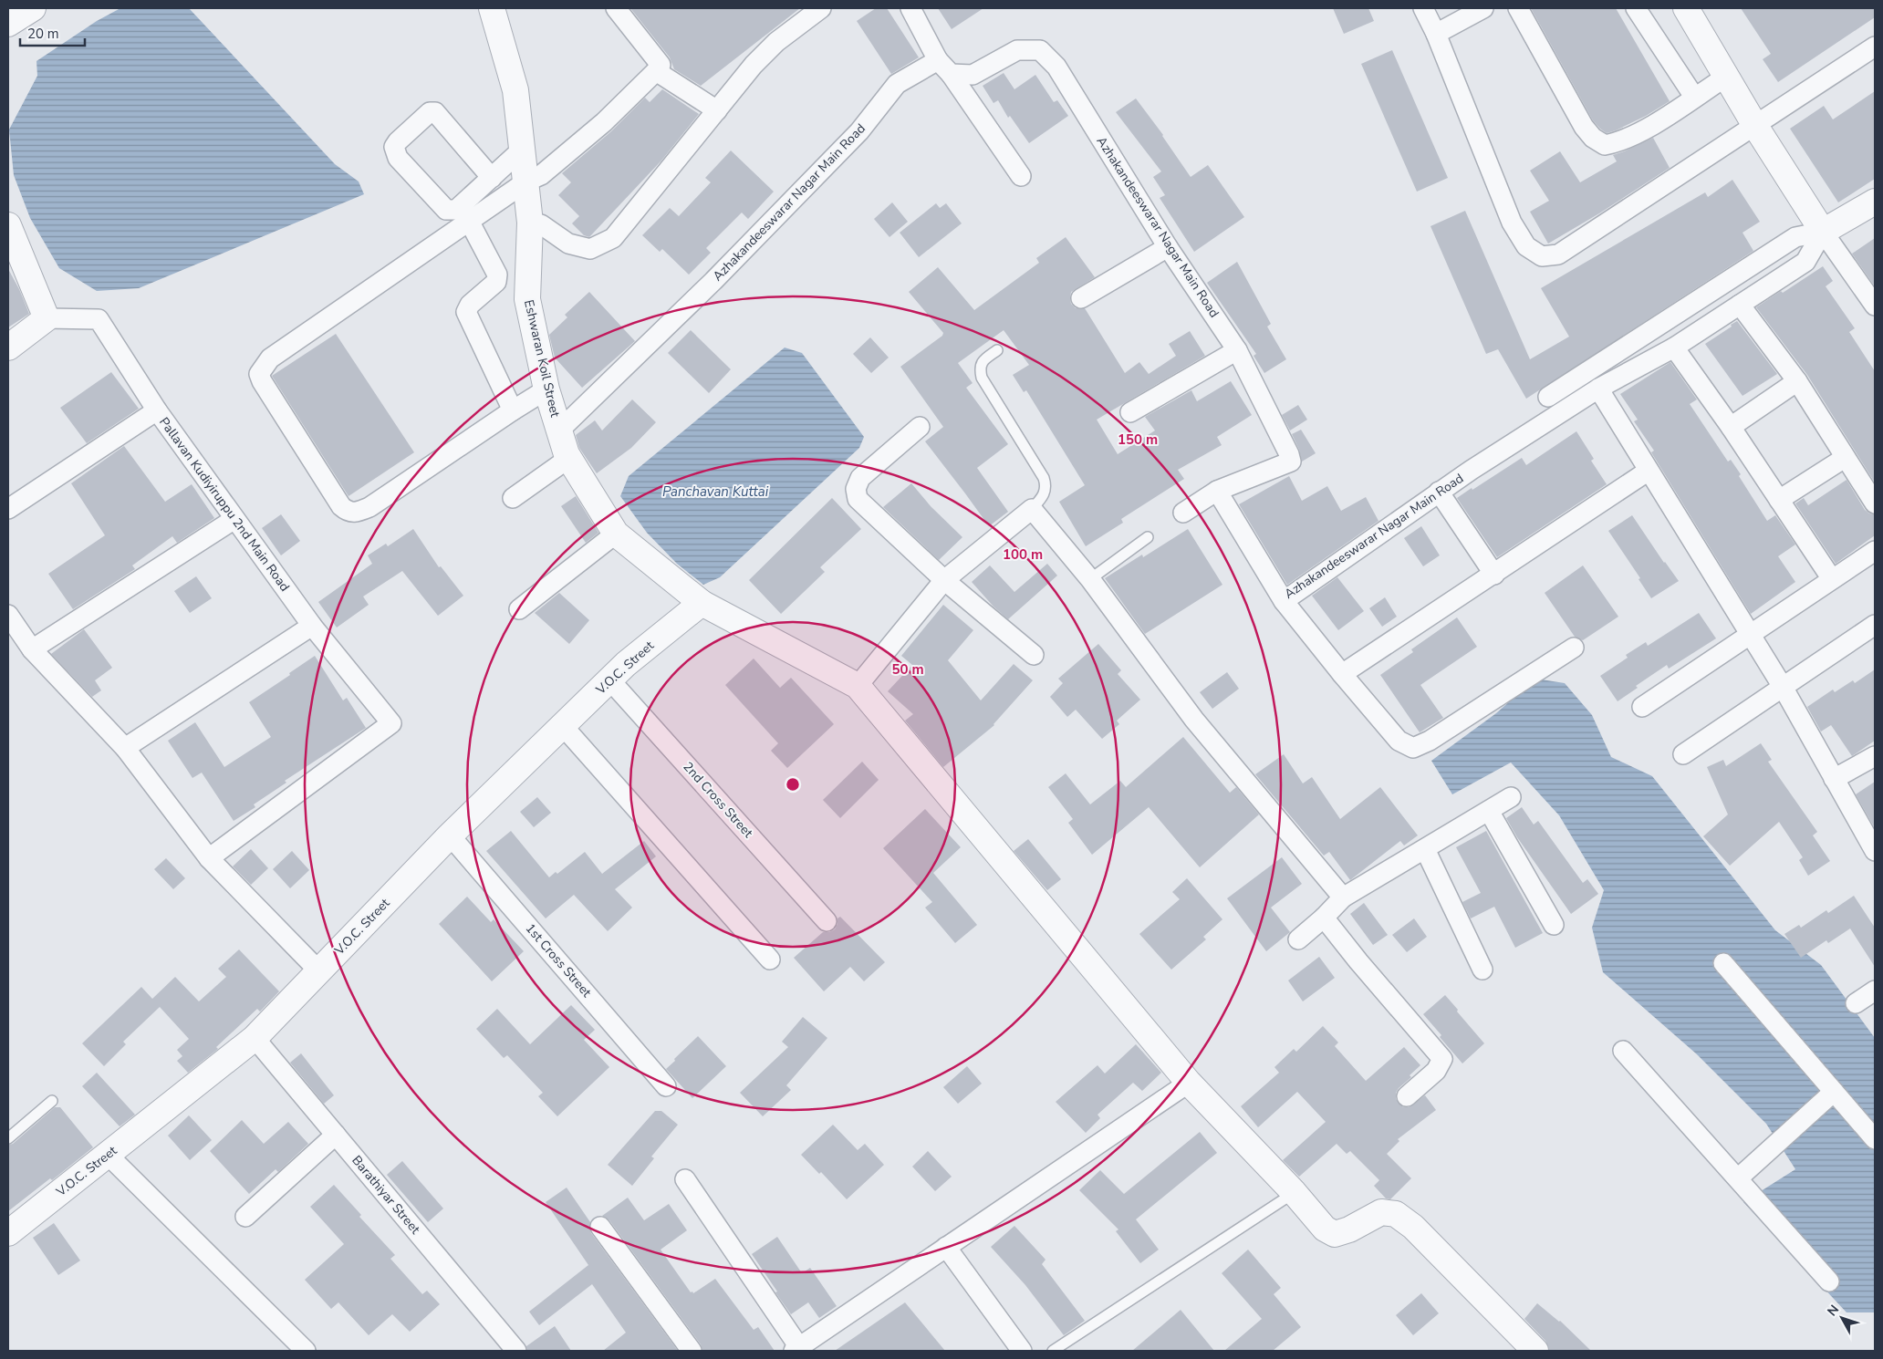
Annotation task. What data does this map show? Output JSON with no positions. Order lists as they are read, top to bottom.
{
  "streets": {
    "street": [
      "Azhakandeeswarar Nagar Main Road",
      "Eshwaran Koil Street",
      "Pallavan Kudiyiruppu 2nd Main Road",
      "V.O.C. Street",
      "2nd Cross Street",
      "1st Cross Street",
      "Barathiyar Street"
    ]
  },
  "crossings": [
    ["Azhakandeeswarar Nagar Main Road", "Eshwaran Koil Street"],
    ["Eshwaran Koil Street", "V.O.C. Street"],
    ["V.O.C. Street", "2nd Cross Street"],
    ["V.O.C. Street", "1st Cross Street"],
    ["V.O.C. Street", "Barathiyar Street"]
  ],
  "water": ["Panchavan Kuttai"],
  "scale_bar": "20 m",
  "north": "top left",
  "rings": ["150 m", "100 m", "50 m"]
}
